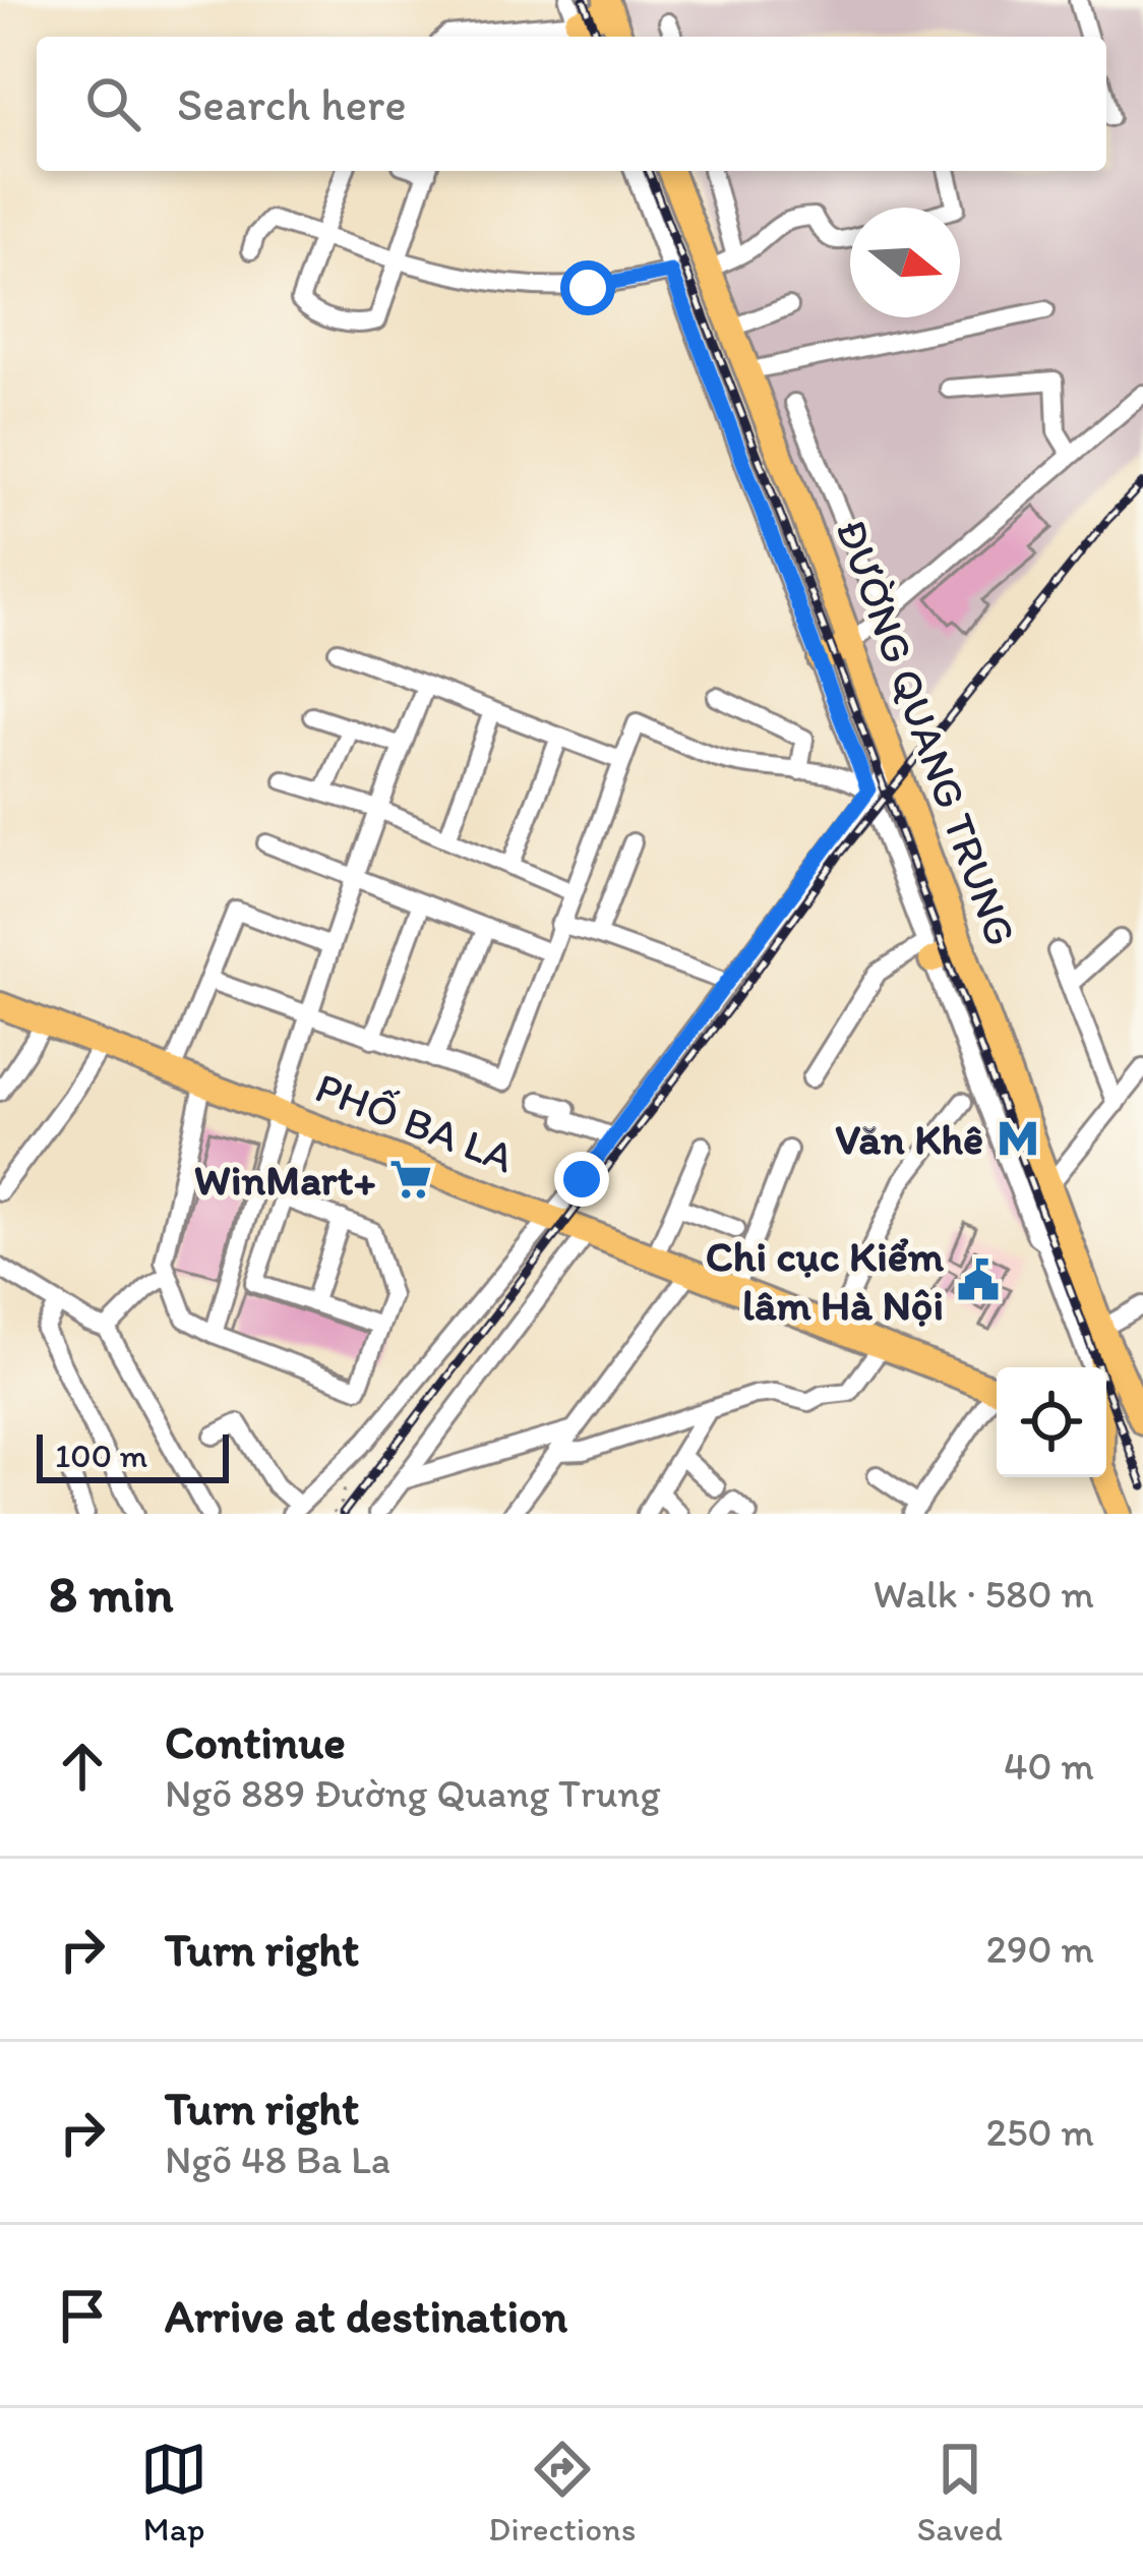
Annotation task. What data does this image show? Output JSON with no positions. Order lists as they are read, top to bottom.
{
  "streets": {
    "highway": ["ĐƯỜNG QUANG TRUNG", "PHỐ BA LA"]
  },
  "places": {
    "metro station": ["Văn Khê"],
    "supermarket": ["WinMart+"],
    "public building": ["Chi cục Kiểm lâm Hà Nội"]
  },
  "scale_bar": "100 m",
  "north": "right",
  "page": {
    "search": "Search here",
    "scale": "100 m",
    "heading": ["8 min", "Walk · 580 m"],
    "list": [
      ["Continue", "Ngõ 889 Đường Quang Trung", "40 m"],
      ["Turn right", "290 m"],
      ["Turn right", "Ngõ 48 Ba La", "250 m"],
      "Arrive at destination"
    ],
    "nav": ["Map", "Directions", "Saved"]
  }
}
